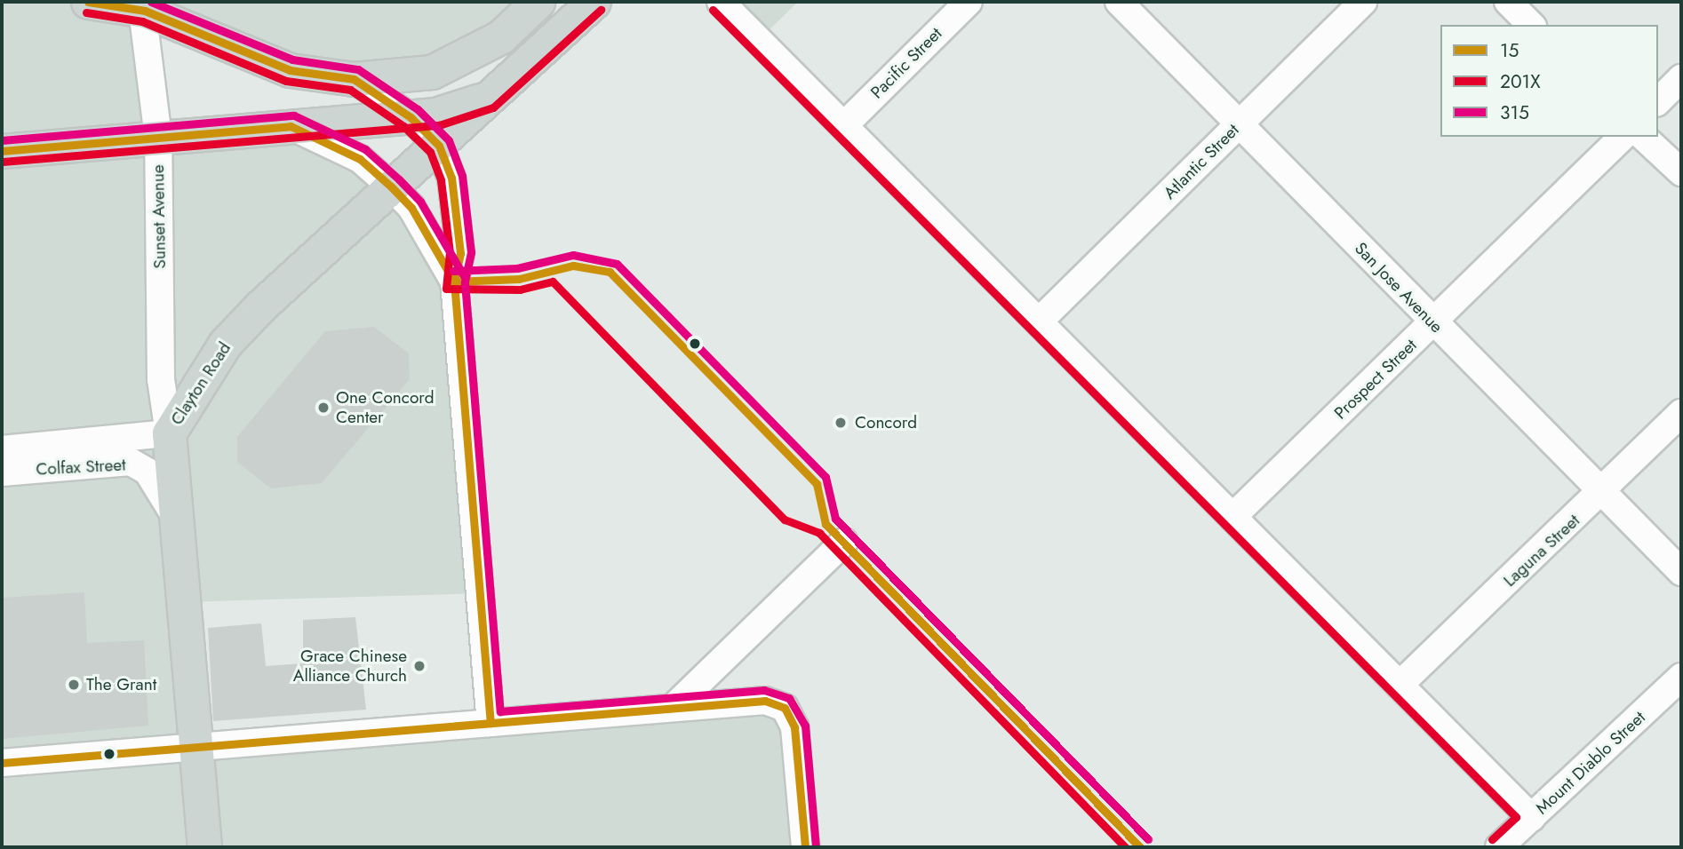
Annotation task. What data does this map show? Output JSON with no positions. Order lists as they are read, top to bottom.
{
  "streets": {
    "main road": ["Clayton Road"],
    "street": [
      "Pacific Street",
      "Atlantic Street",
      "Sunset Avenue",
      "San Jose Avenue",
      "Prospect Street",
      "Colfax Street",
      "Laguna Street",
      "Mount Diablo Street"
    ]
  },
  "crossings": [
    ["Atlantic Street", "San Jose Avenue"],
    ["Sunset Avenue", "Clayton Road"],
    ["Sunset Avenue", "Colfax Street"],
    ["San Jose Avenue", "Prospect Street"],
    ["San Jose Avenue", "Laguna Street"],
    ["Clayton Road", "Colfax Street"]
  ],
  "places": [
    "One Concord Center",
    "Concord",
    "Grace Chinese Alliance Church",
    "The Grant"
  ],
  "lines": ["transit line 15", "transit line 315", "transit line 201X"],
  "legend": ["15", "201X", "315"]
}
